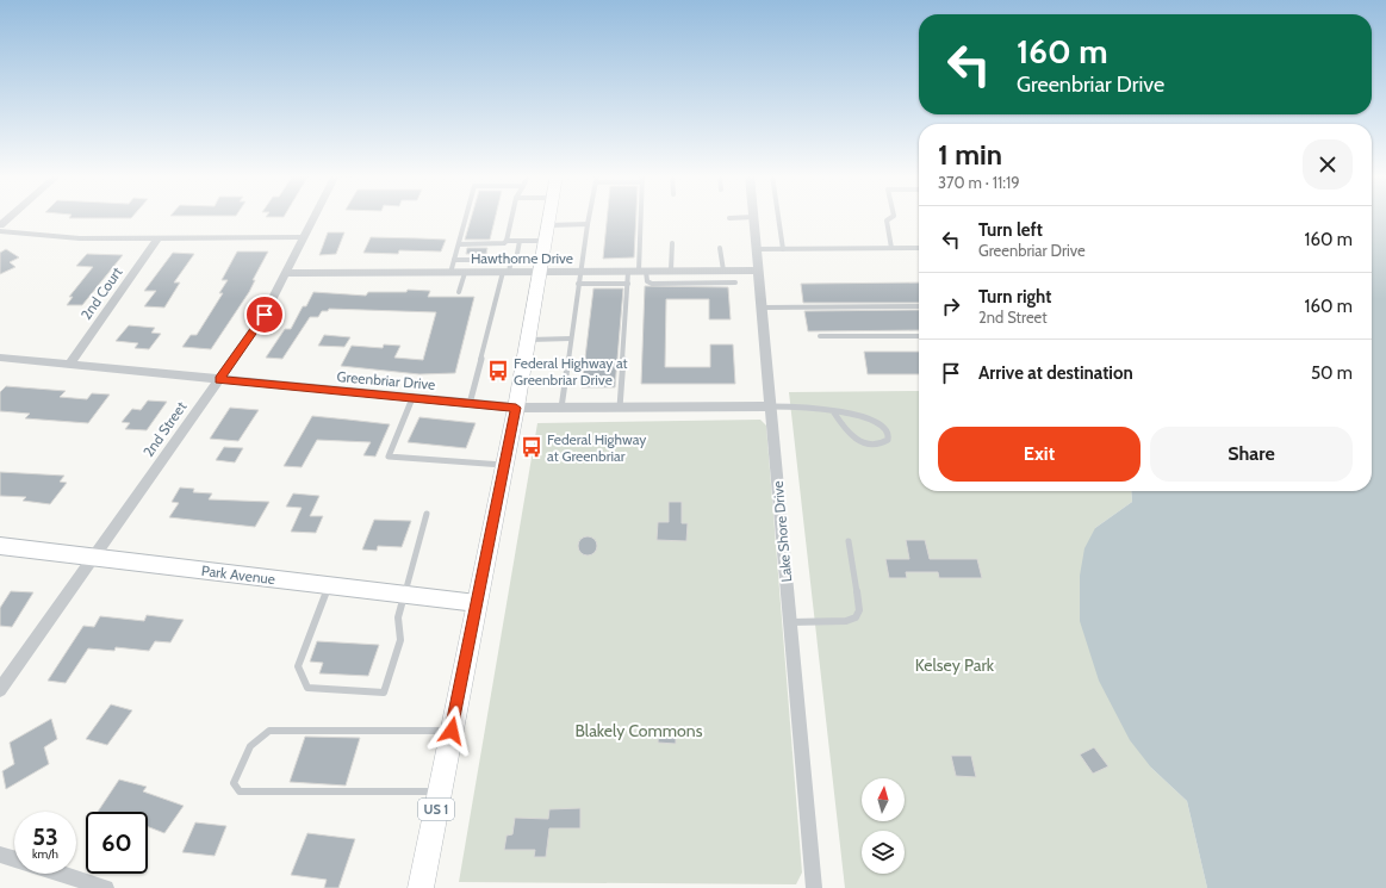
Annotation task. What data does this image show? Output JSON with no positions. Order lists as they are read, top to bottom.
{
  "streets": {
    "main road": ["US 1"],
    "street": [
      "Hawthorne Drive",
      "2nd Court",
      "Greenbriar Drive",
      "2nd Street",
      "Lake Shore Drive",
      "Park Avenue"
    ]
  },
  "crossings": [
    ["Hawthorne Drive", "2nd Street"],
    ["Hawthorne Drive", "Lake Shore Drive"],
    ["Hawthorne Drive", "US 1"],
    ["2nd Court", "Greenbriar Drive"],
    ["Greenbriar Drive", "2nd Street"],
    ["Greenbriar Drive", "Lake Shore Drive"],
    ["Greenbriar Drive", "US 1"],
    ["2nd Street", "Park Avenue"],
    ["Park Avenue", "US 1"]
  ],
  "parks": ["Kelsey Park", "Blakely Commons"],
  "places": {
    "bus stop": ["Federal Highway at Greenbriar Drive", "Federal Highway at Greenbriar"]
  },
  "north": "top",
  "page": {
    "turn": ["160 m", "Greenbriar Drive"],
    "heading": ["1 min", "370 m · 11:19"],
    "list": [
      {
        "name": "Turn left",
        "note": "Greenbriar Drive",
        "value": "160 m"
      },
      {
        "name": "Turn right",
        "note": "2nd Street",
        "value": "160 m"
      },
      {
        "name": "Arrive at destination",
        "value": "50 m"
      }
    ],
    "buttons": ["Exit", "Share"],
    "speed": "53 km/h",
    "limit": "60"
  }
}
